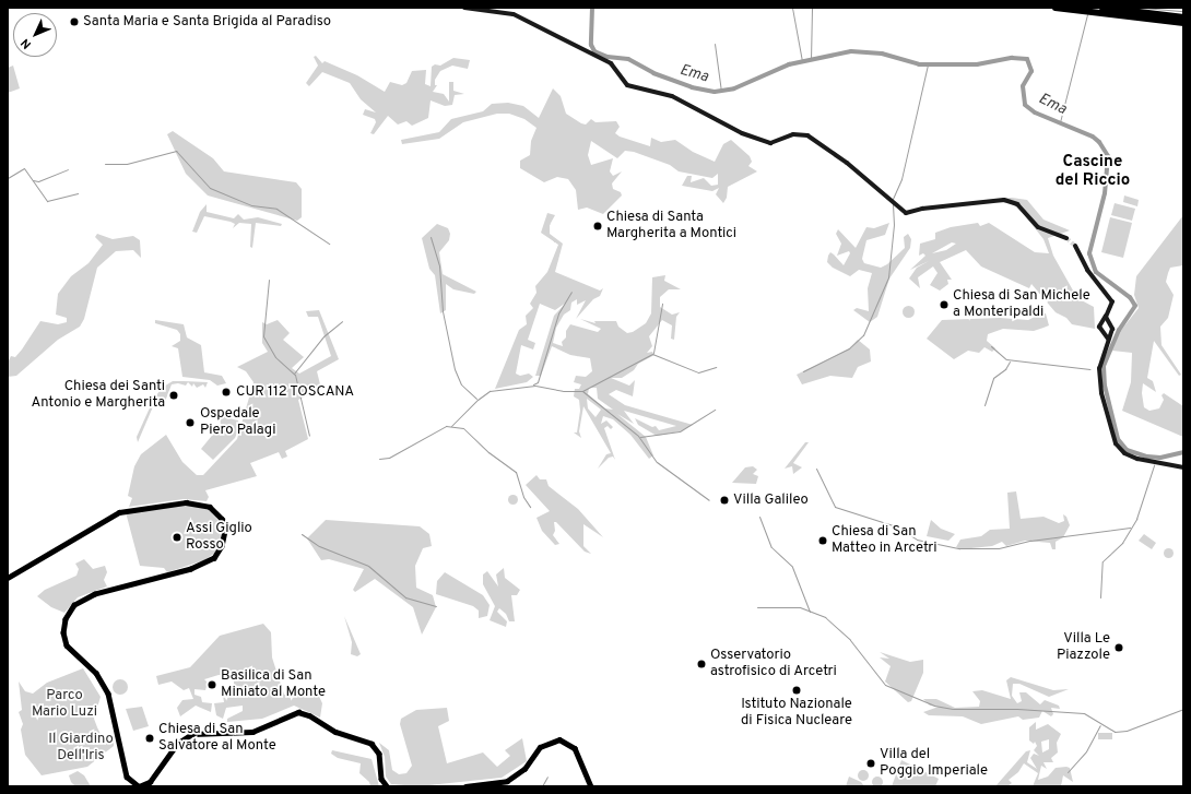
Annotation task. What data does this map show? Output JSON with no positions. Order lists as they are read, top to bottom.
{
  "districts": ["Cascine del Riccio"],
  "water": ["Ema"],
  "parks": ["Parco Mario Luzi", "Il Giardino Dell'Iris"],
  "places": [
    "Santa Maria e Santa Brigida al Paradiso",
    "Chiesa di Santa Margherita a Montici",
    "Chiesa di San Michele a Monteripaldi",
    "CUR 112 TOSCANA",
    "Chiesa dei Santi Antonio e Margherita",
    "Ospedale Piero Palagi",
    "Villa Galileo",
    "Assi Giglio Rosso",
    "Chiesa di San Matteo in Arcetri",
    "Villa Le Piazzole",
    "Osservatorio astrofisico di Arcetri",
    "Basilica di San Miniato al Monte",
    "Istituto Nazionale di Fisica Nucleare",
    "Chiesa di San Salvatore al Monte",
    "Villa del Poggio Imperiale"
  ],
  "north": "bottom left"
}
